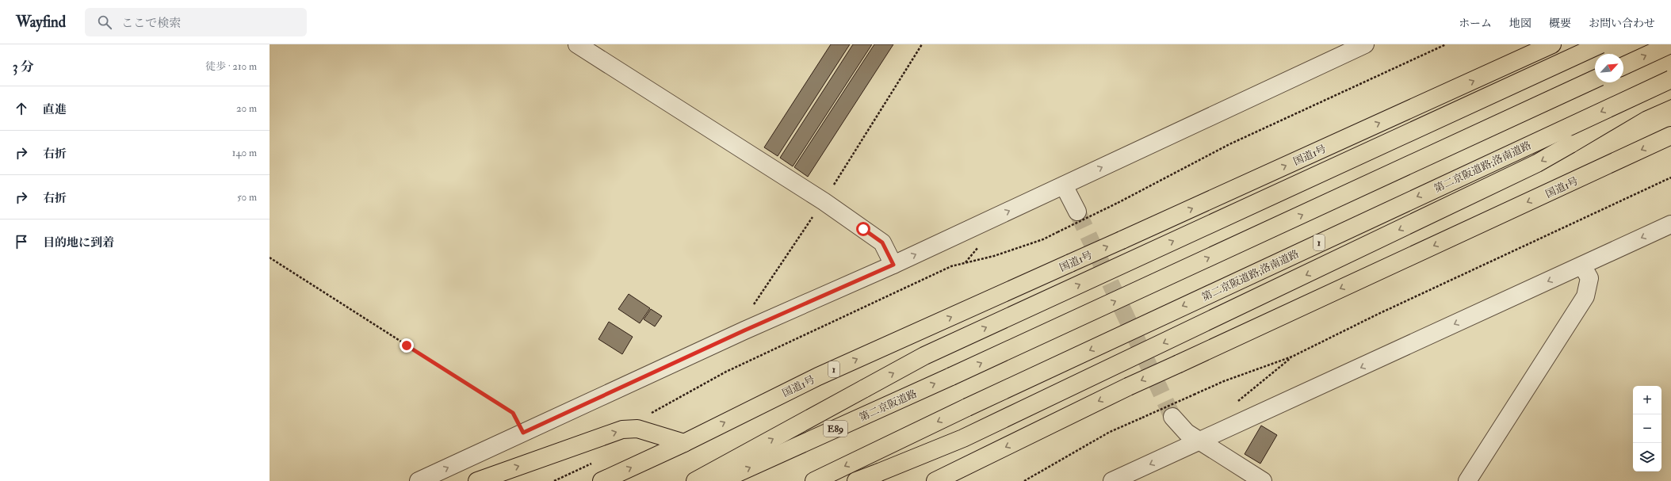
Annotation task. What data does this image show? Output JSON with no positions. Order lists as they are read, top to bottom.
{
  "streets": {
    "highway": [
      "国道1号",
      "第二京阪道路;洛南道路",
      "1",
      "第二京阪道路",
      "E89"
    ]
  },
  "north": "top right",
  "page": {
    "header": "Wayfind",
    "search": "ここで検索",
    "nav": [
      "ホーム",
      "地図",
      "概要",
      "お問い合わせ"
    ],
    "heading": ["3 分", "徒歩 · 210 m"],
    "list": [
      ["直進", "20 m"],
      ["右折", "140 m"],
      ["右折", "50 m"],
      "目的地に到着"
    ],
    "map_buttons": ["+", "−"]
  }
}
